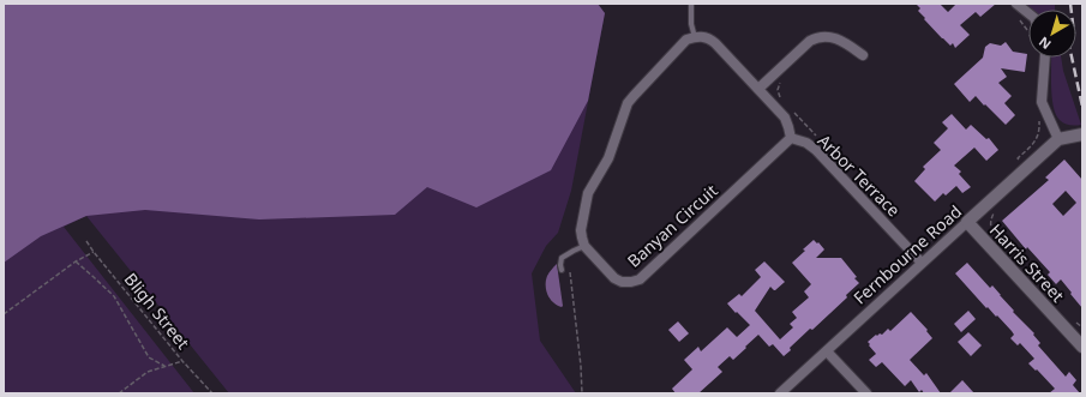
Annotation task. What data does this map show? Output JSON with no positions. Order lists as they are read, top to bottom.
{
  "streets": {
    "street": [
      "Arbor Terrace",
      "Banyan Circuit",
      "Fernbourne Road",
      "Harris Street"
    ],
    "path": ["Bligh Street"]
  },
  "crossings": [
    ["Arbor Terrace", "Banyan Circuit"],
    ["Arbor Terrace", "Fernbourne Road"],
    ["Fernbourne Road", "Harris Street"]
  ],
  "north": "bottom left"
}
